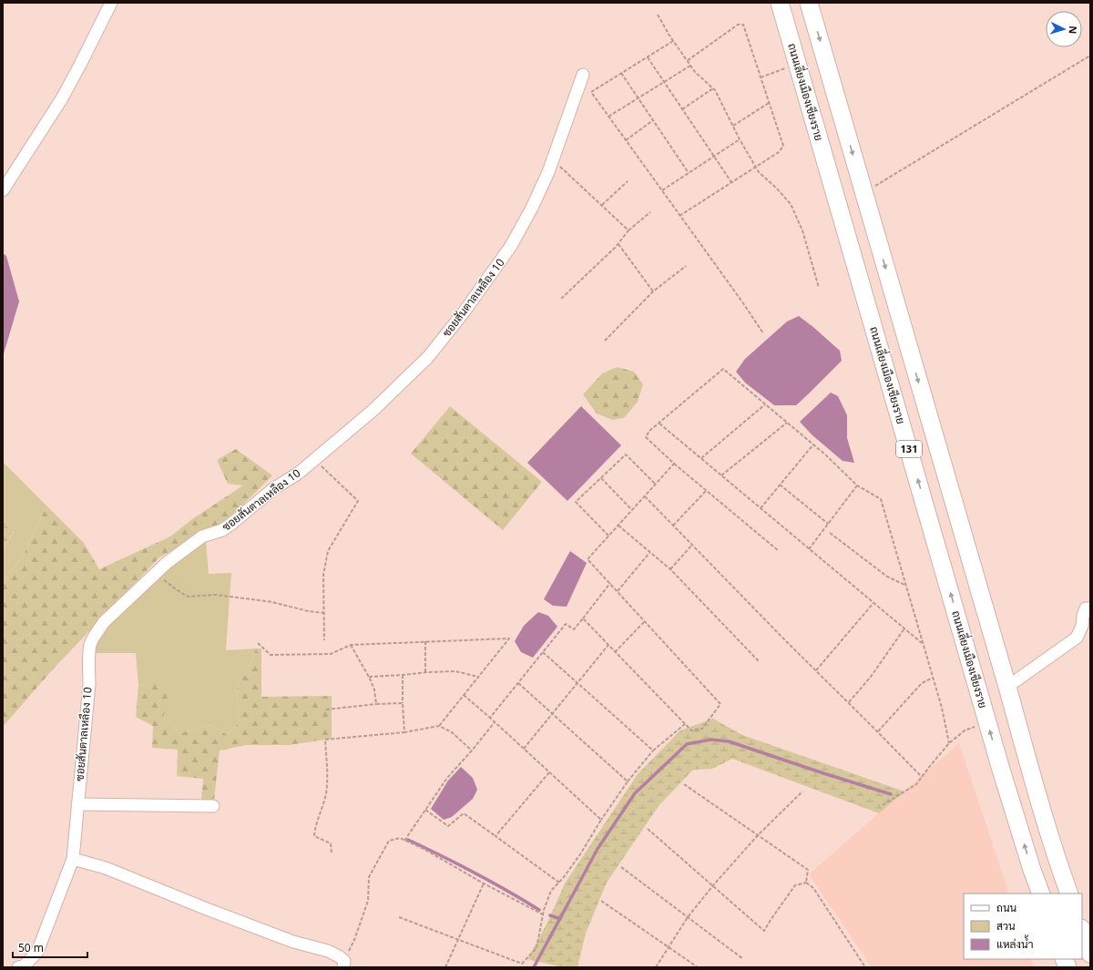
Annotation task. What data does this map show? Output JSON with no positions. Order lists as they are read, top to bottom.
{
  "streets": {
    "highway": ["ถนนเลี่ยงเมืองเชียงราย", "131"],
    "street": ["ซอยสันตาลเหลือง 10"]
  },
  "legend": ["ถนน", "สวน", "แหล่งน้ำ"],
  "scale_bar": "50 m",
  "north": "right"
}
